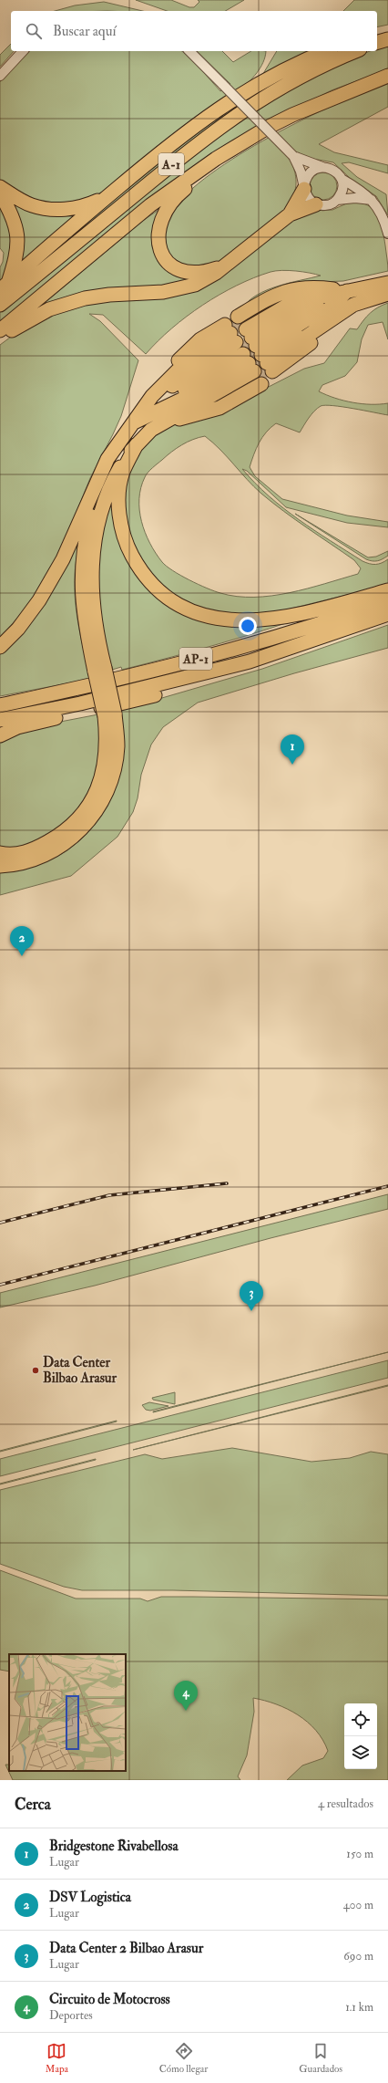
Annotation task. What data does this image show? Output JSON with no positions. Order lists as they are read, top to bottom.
{
  "streets": {
    "highway": ["A-1", "AP-1"]
  },
  "places": ["Data Center Bilbao Arasur"],
  "page": {
    "search": "Buscar aquí",
    "pins": [
      "1",
      "2",
      "3",
      "4"
    ],
    "heading": ["Cerca", "4 resultados"],
    "list": [
      {
        "mark": "1",
        "name": "Bridgestone Rivabellosa",
        "note": "Lugar",
        "value": "150 m"
      },
      {
        "mark": "2",
        "name": "DSV Logistica",
        "note": "Lugar",
        "value": "400 m"
      },
      {
        "mark": "3",
        "name": "Data Center 2 Bilbao Arasur",
        "note": "Lugar",
        "value": "690 m"
      },
      {
        "mark": "4",
        "name": "Circuito de Motocross",
        "note": "Deportes",
        "value": "1.1 km"
      }
    ],
    "nav": ["Mapa", "Cómo llegar", "Guardados"]
  }
}
